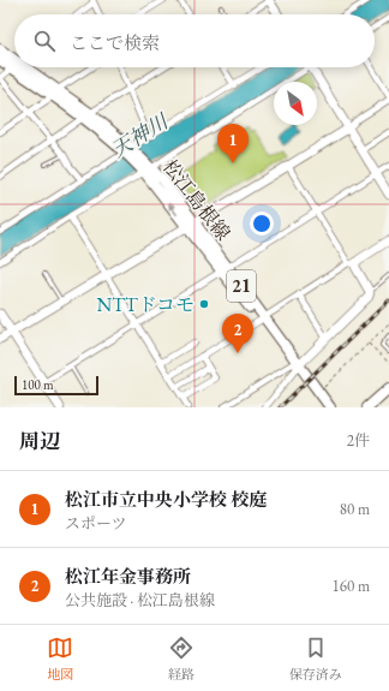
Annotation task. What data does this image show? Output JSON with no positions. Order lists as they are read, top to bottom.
{
  "streets": {
    "main road": ["松江島根線", "21"]
  },
  "water": ["天神川"],
  "places": ["NTTドコモ"],
  "scale_bar": "100 m",
  "north": "bottom right",
  "page": {
    "search": "ここで検索",
    "pins": ["1", "2"],
    "scale": "100 m",
    "heading": ["周辺", "2件"],
    "list": [
      {
        "mark": "1",
        "name": "松江市立中央小学校 校庭",
        "note": "スポーツ",
        "value": "80 m"
      },
      {
        "mark": "2",
        "name": "松江年金事務所",
        "note": "公共施設 · 松江島根線",
        "value": "160 m"
      }
    ],
    "nav": ["地図", "経路", "保存済み"]
  }
}
